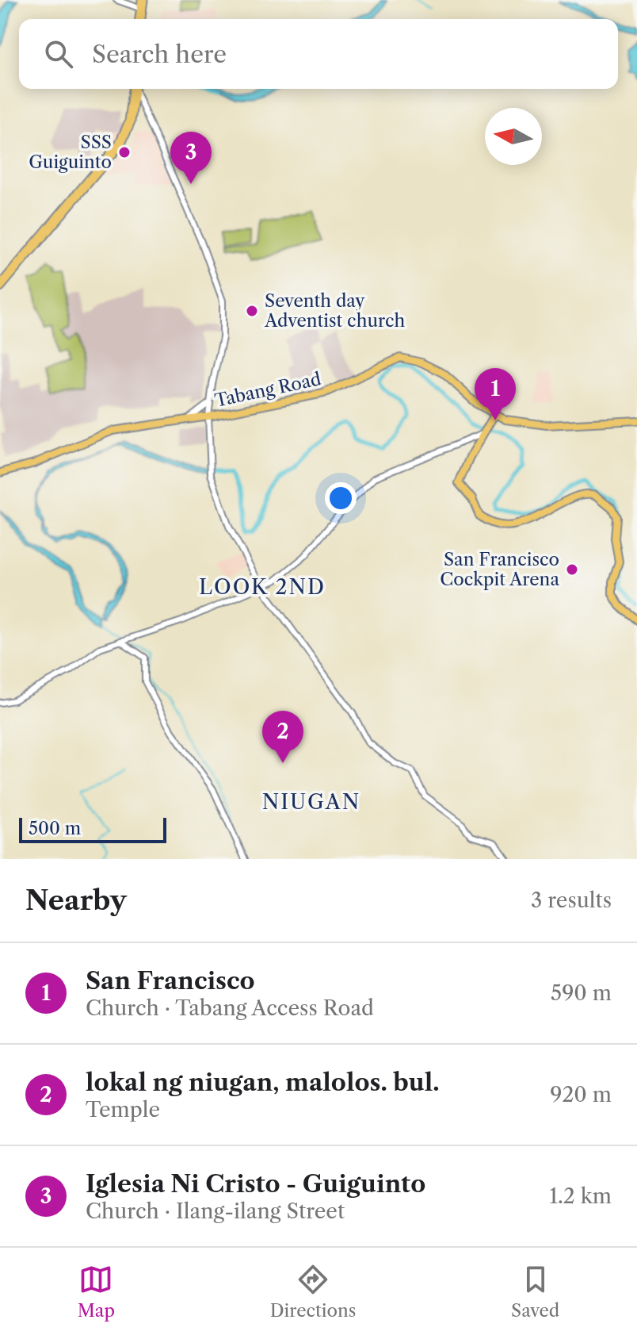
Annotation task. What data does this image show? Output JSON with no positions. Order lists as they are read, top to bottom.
{
  "streets": {
    "main road": ["Tabang Road"]
  },
  "districts": ["LOOK 2ND", "NIUGAN"],
  "places": ["SSS Guiguinto", "Seventh day Adventist church", "San Francisco Cockpit Arena"],
  "scale_bar": "500 m",
  "north": "left",
  "page": {
    "search": "Search here",
    "pins": ["3", "1", "2"],
    "scale": "500 m",
    "heading": ["Nearby", "3 results"],
    "list": [
      {
        "mark": "1",
        "name": "San Francisco",
        "note": "Church · Tabang Access Road",
        "value": "590 m"
      },
      {
        "mark": "2",
        "name": "lokal ng niugan, malolos. bul.",
        "note": "Temple",
        "value": "920 m"
      },
      {
        "mark": "3",
        "name": "Iglesia Ni Cristo - Guiguinto",
        "note": "Church · Ilang-ilang Street",
        "value": "1.2 km"
      }
    ],
    "nav": ["Map", "Directions", "Saved"]
  }
}
